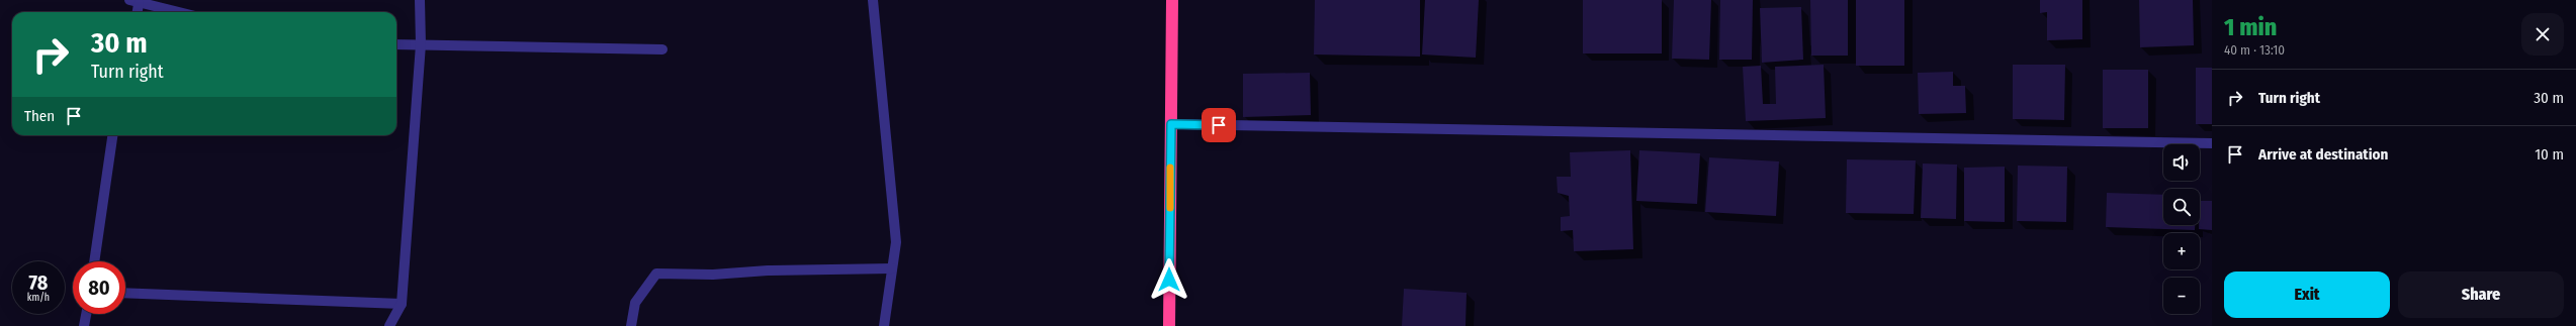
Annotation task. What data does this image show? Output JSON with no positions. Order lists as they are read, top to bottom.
{
  "page": {
    "heading": ["1 min", "40 m · 13:10"],
    "turn": ["30 m", "Turn right"],
    "list": [
      {
        "name": "Turn right",
        "value": "30 m"
      },
      {
        "name": "Arrive at destination",
        "value": "10 m"
      }
    ],
    "then": "Then",
    "map_buttons": ["+", "−"],
    "speed": "78 km/h",
    "limit": "80",
    "buttons": ["Exit", "Share"]
  }
}
